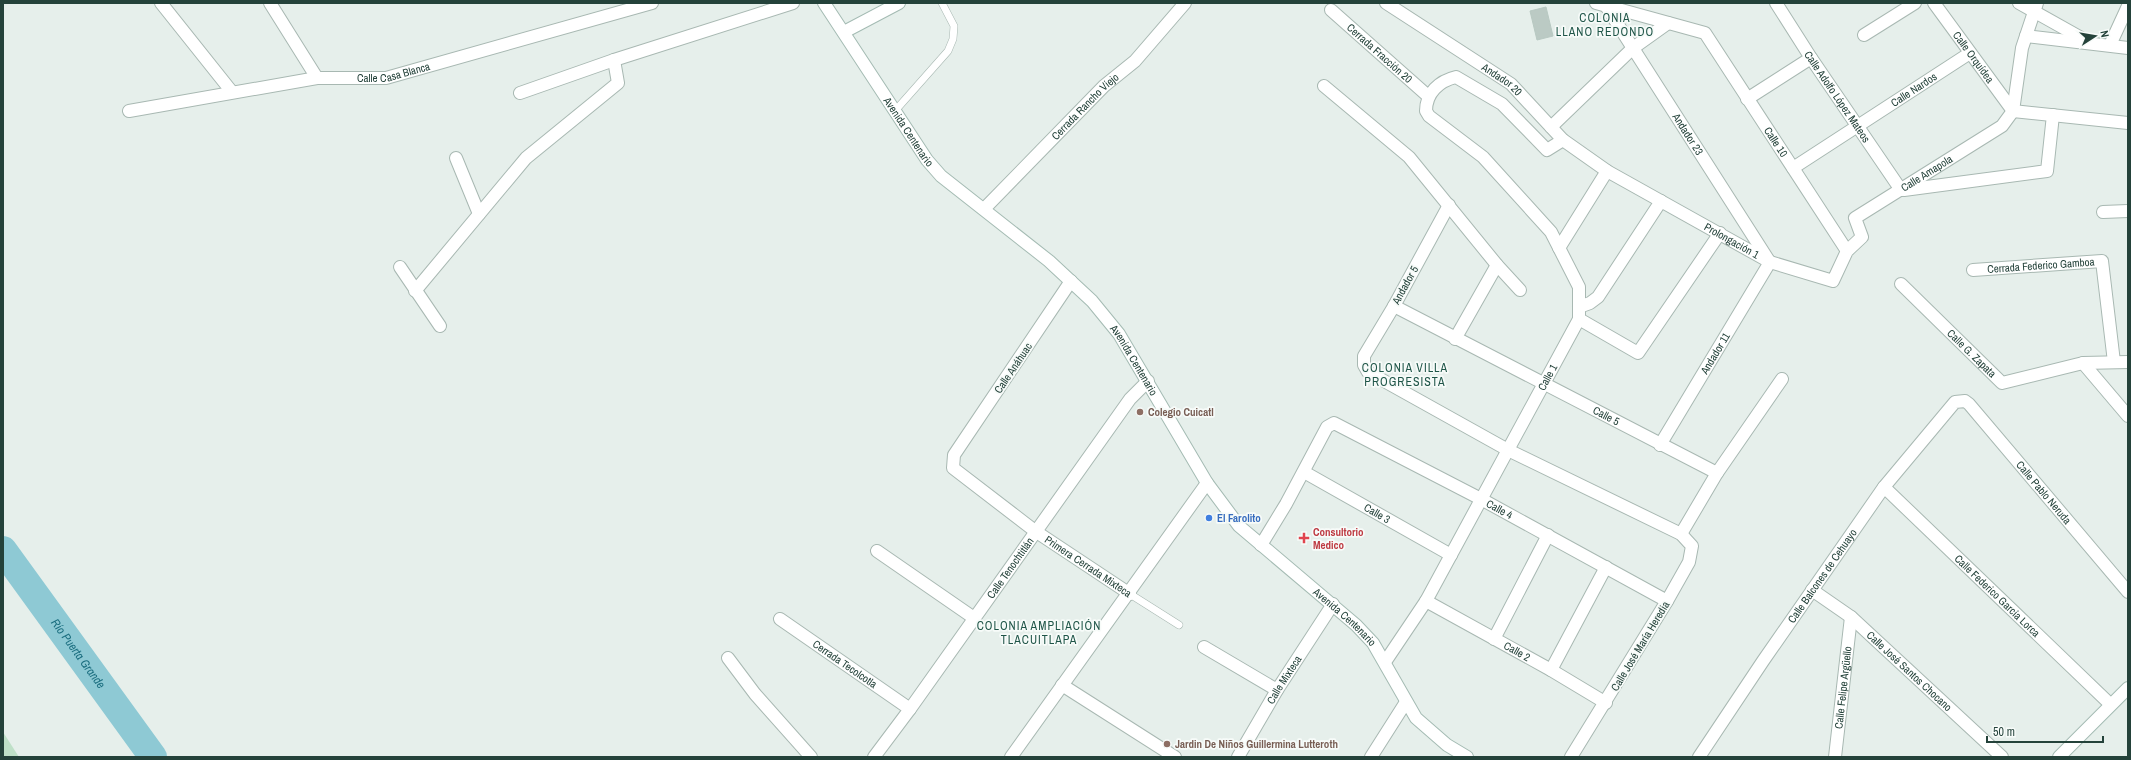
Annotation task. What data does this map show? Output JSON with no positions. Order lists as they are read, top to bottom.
{
  "streets": {
    "street": [
      "Cerrada Fracción 20",
      "Calle Orquídea",
      "Calle Casa Blanca",
      "Andador 20",
      "Calle Nardos",
      "Calle Adolfo López Mateos",
      "Cerrada Rancho Viejo",
      "Avenida Centenario",
      "Andador 23",
      "Calle 10",
      "Calle Amapola",
      "Prolongación 1",
      "Cerrada Federico Gamboa",
      "Andador 5",
      "Andador 11",
      "Calle G. Zapata",
      "Calle Anáhuac",
      "Calle 1",
      "Calle 5",
      "Calle Pablo Neruda",
      "Calle 4",
      "Calle 3",
      "Primera Cerrada Mixteca",
      "Calle Tenochtitlán",
      "Calle Balcones de Cehuayo",
      "Calle Federico García Lorca",
      "Calle José María Heredia",
      "Calle 2",
      "Cerrada Tecolcotla",
      "Calle José Santos Chocano",
      "Calle Mixteca",
      "Calle Felipe Argüello"
    ]
  },
  "crossings": [
    ["Cerrada Fracción 20", "Calle 1"],
    ["Calle Orquídea", "Calle Nardos"],
    ["Calle Orquídea", "Calle Amapola"],
    ["Andador 20", "Prolongación 1"],
    ["Calle Nardos", "Calle Adolfo López Mateos"],
    ["Calle Nardos", "Calle 10"],
    ["Calle Adolfo López Mateos", "Calle Amapola"],
    ["Cerrada Rancho Viejo", "Avenida Centenario"],
    ["Avenida Centenario", "Calle Anáhuac"],
    ["Avenida Centenario", "Calle 1"],
    ["Avenida Centenario", "Calle Tenochtitlán"],
    ["Avenida Centenario", "Calle Mixteca"],
    ["Andador 23", "Prolongación 1"],
    ["Andador 23", "Andador 11"],
    ["Calle 10", "Prolongación 1"],
    ["Prolongación 1", "Andador 11"],
    ["Cerrada Federico Gamboa", "Calle G. Zapata"],
    ["Andador 5", "Calle 1"],
    ["Andador 5", "Calle 5"],
    ["Andador 11", "Calle 5"],
    ["Calle Anáhuac", "Primera Cerrada Mixteca"],
    ["Calle 1", "Calle 5"],
    ["Calle 1", "Calle 4"],
    ["Calle 1", "Calle 3"],
    ["Calle 1", "Calle 2"],
    ["Calle Pablo Neruda", "Calle Balcones de Cehuayo"],
    ["Calle 4", "Calle 3"],
    ["Calle 4", "Calle José María Heredia"],
    ["Primera Cerrada Mixteca", "Calle Tenochtitlán"],
    ["Calle Tenochtitlán", "Cerrada Tecolcotla"],
    ["Calle Balcones de Cehuayo", "Calle Federico García Lorca"],
    ["Calle Balcones de Cehuayo", "Calle José Santos Chocano"],
    ["Calle José María Heredia", "Calle 2"],
    ["Calle José Santos Chocano", "Calle Felipe Argüello"]
  ],
  "districts": ["COLONIA LLANO REDONDO", "COLONIA VILLA PROGRESISTA", "COLONIA AMPLIACIÓN TLACUITLAPA"],
  "water": ["Río Puerta Grande"],
  "places": {
    "other": ["Colegio Cuicatl", "El Farolito", "Jardin De Niños Guillermina Lutteroth"],
    "health": ["Consultorio Medico"]
  },
  "scale_bar": "50 m",
  "north": "right"
}
